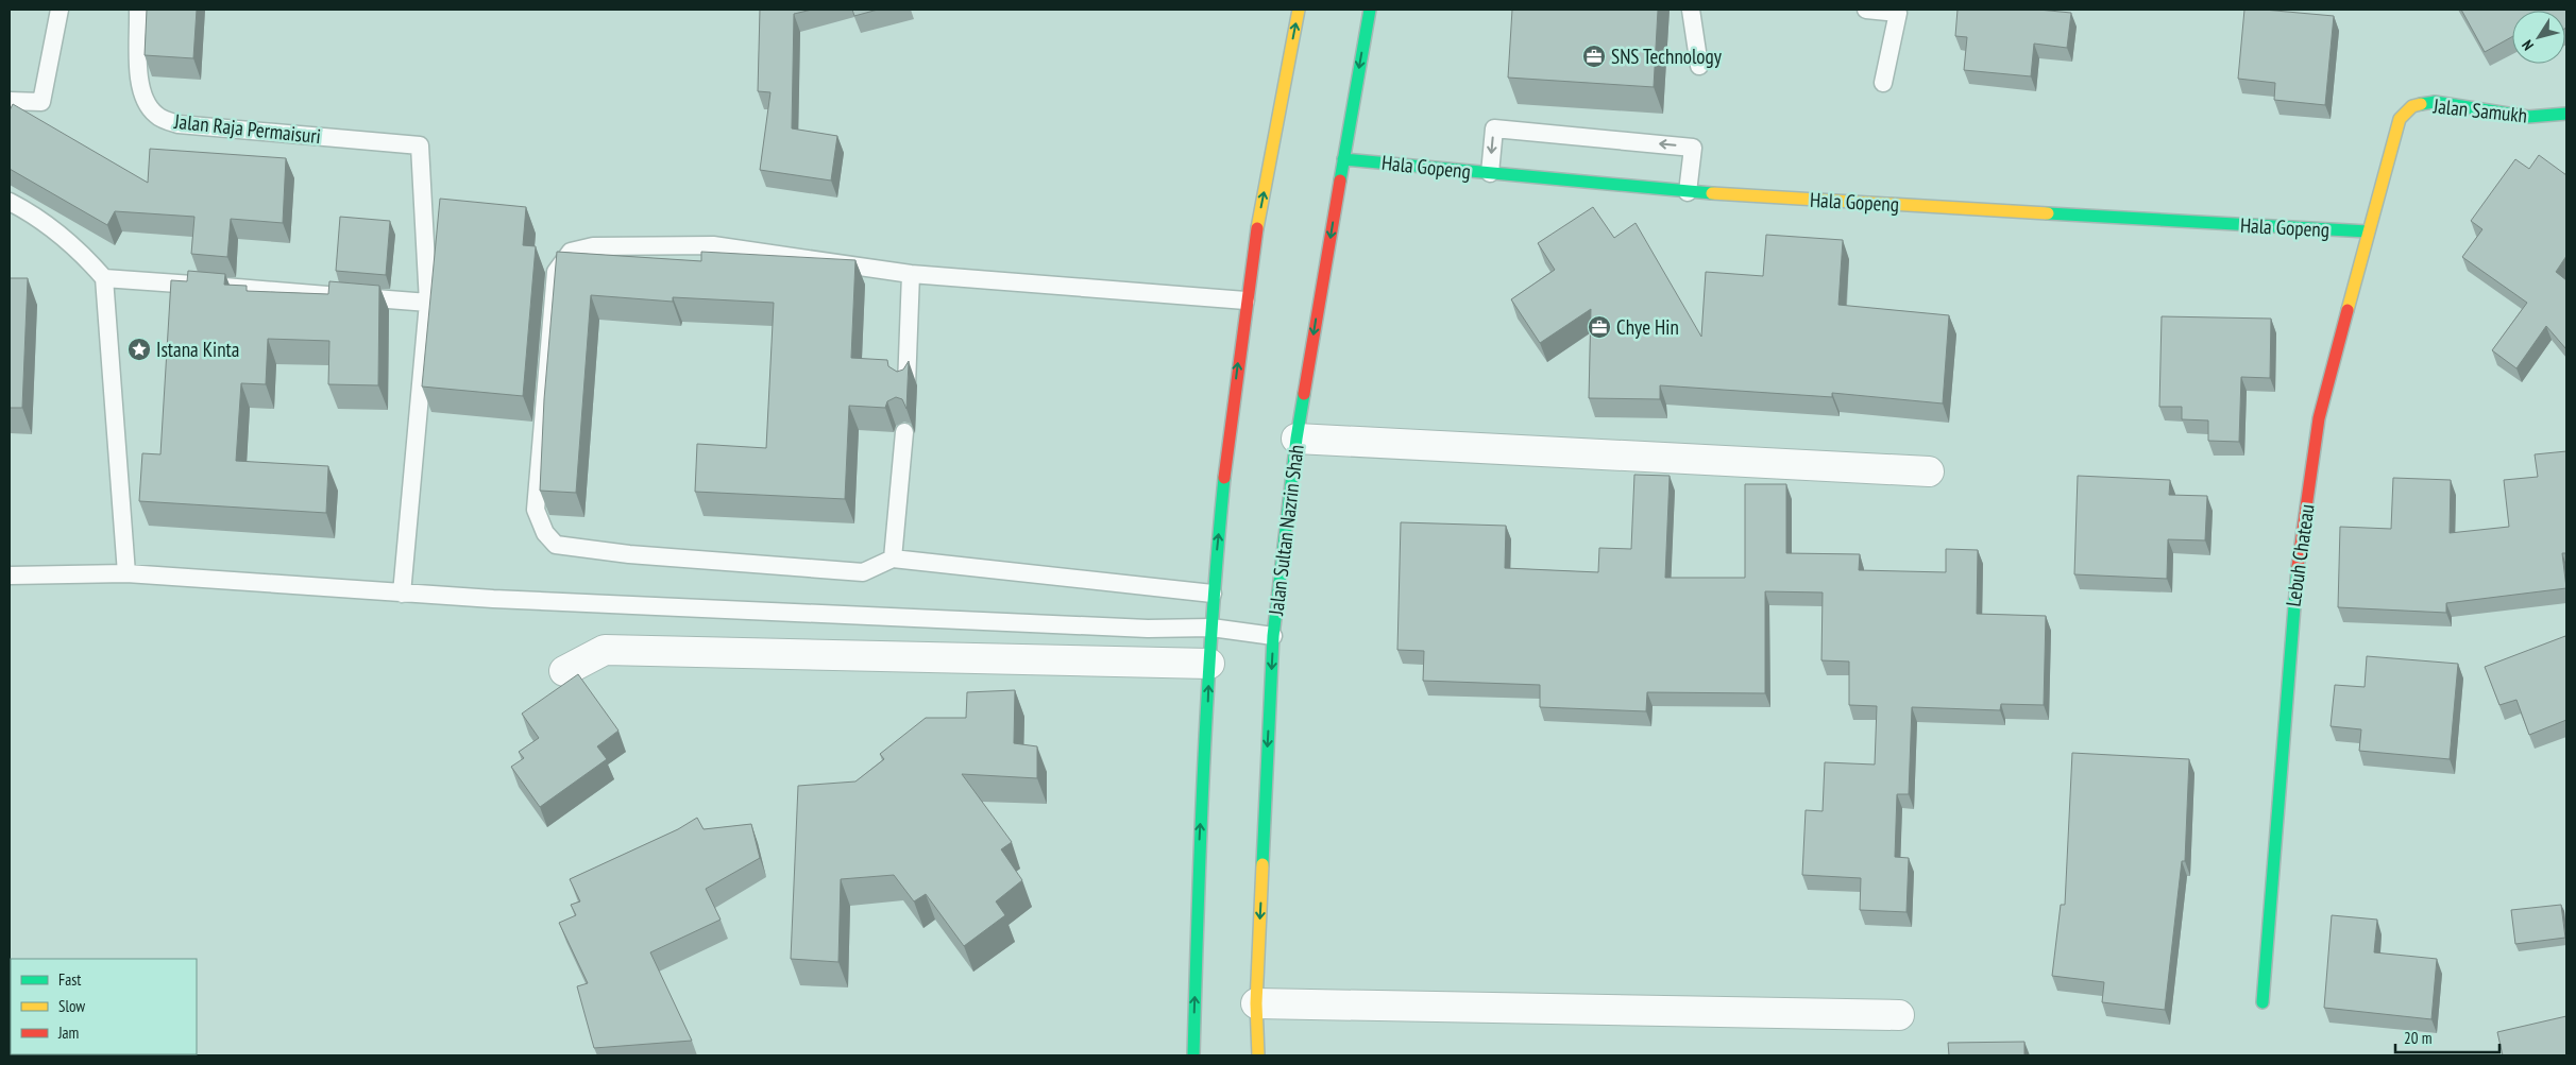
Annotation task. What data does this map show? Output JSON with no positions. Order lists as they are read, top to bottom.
{
  "streets": {
    "main road": [
      "Jalan Samukh",
      "Hala Gopeng",
      "Jalan Sultan Nazrin Shah",
      "Lebuh Chateau"
    ],
    "lane": ["Jalan Raja Permaisuri"]
  },
  "crossings": [
    ["Jalan Samukh", "Lebuh Chateau"],
    ["Hala Gopeng", "Jalan Sultan Nazrin Shah"],
    ["Hala Gopeng", "Lebuh Chateau"]
  ],
  "places": {
    "office": ["SNS Technology", "Chye Hin"],
    "place": ["Istana Kinta"]
  },
  "legend": ["Fast", "Slow", "Jam"],
  "scale_bar": "20 m",
  "north": "bottom left"
}
